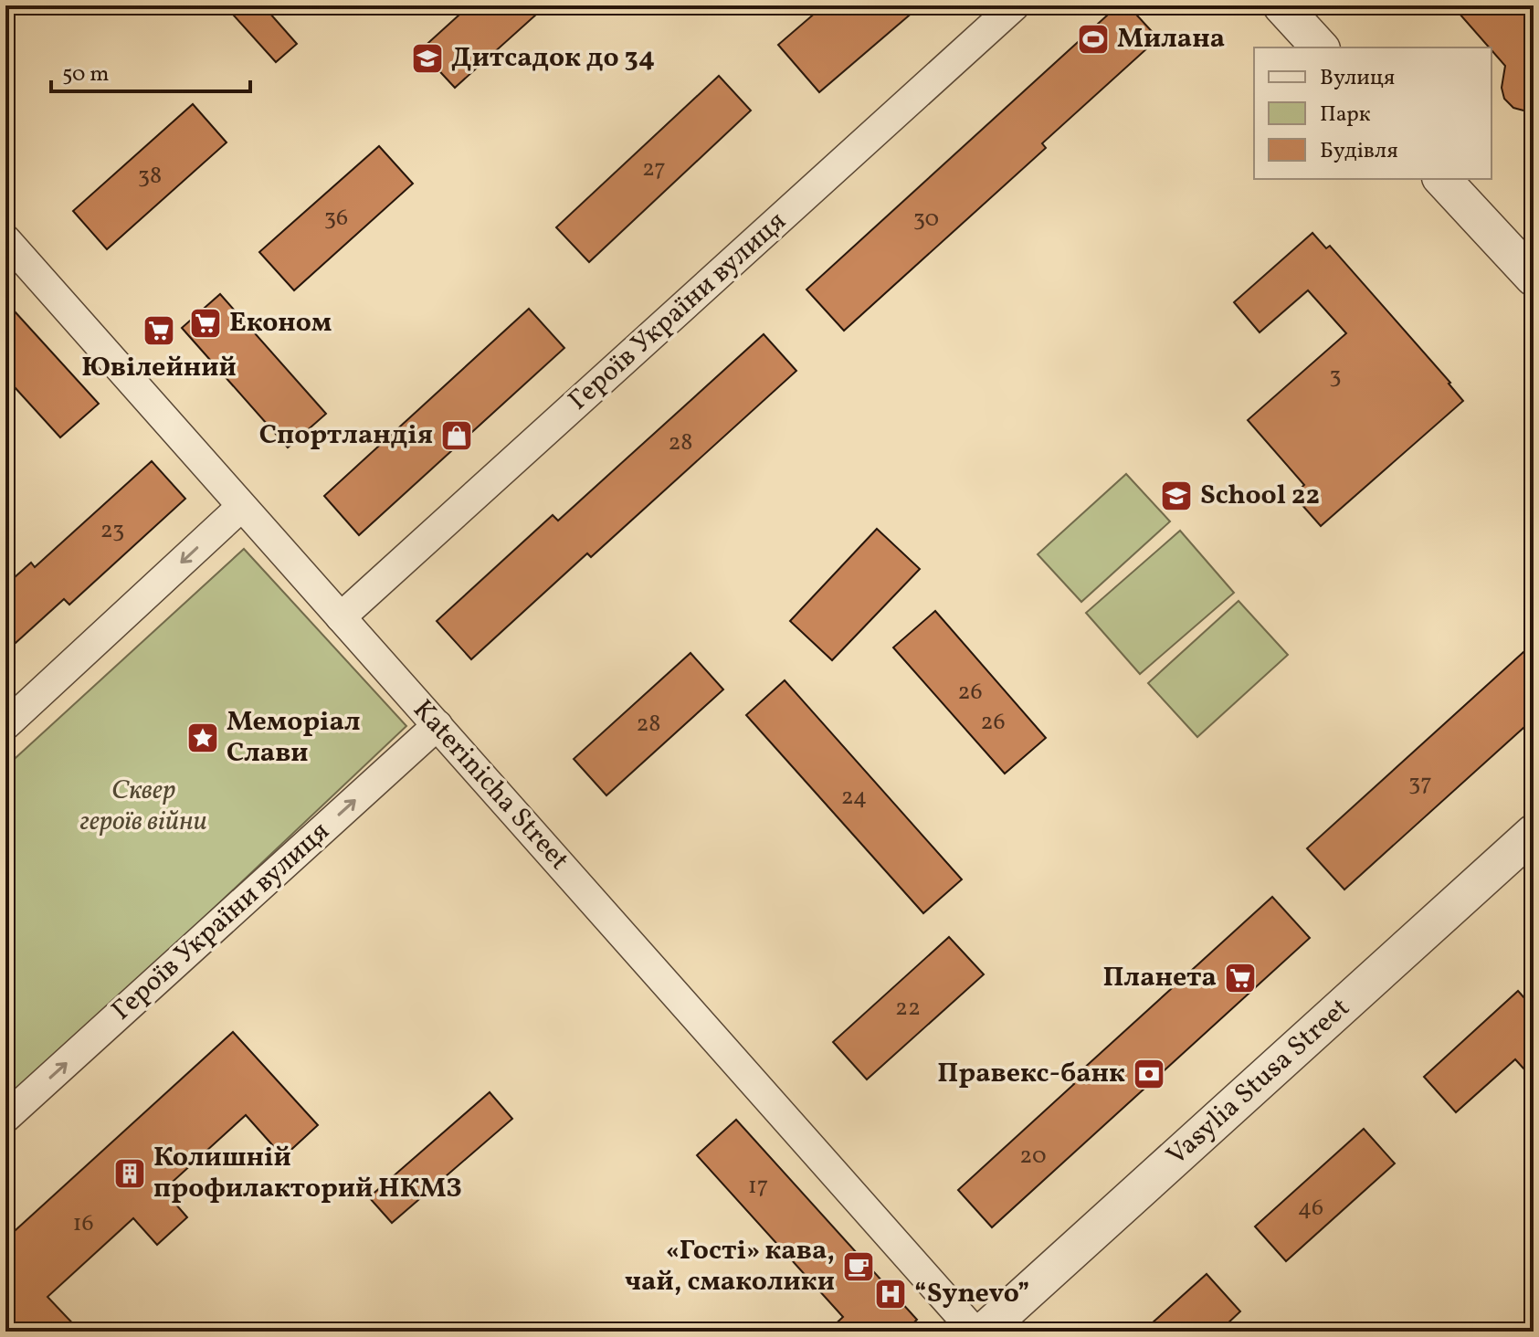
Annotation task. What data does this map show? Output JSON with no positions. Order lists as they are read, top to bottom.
{
  "streets": {
    "street": ["Героїв України вулиця", "Katerinicha Street", "Vasylia Stusa Street"]
  },
  "crossings": [
    ["Героїв України вулиця", "Katerinicha Street"]
  ],
  "one_way": ["Героїв України вулиця"],
  "parks": ["Сквер героїв війни"],
  "places": {
    "sports": ["Милана"],
    "school or university": ["Дитсадок до 34", "School 22"],
    "supermarket": ["Економ", "Ювілейний", "Планета"],
    "shop": ["Спортландія"],
    "place": ["Меморіал Слави"],
    "bank": ["Правекс-банк"],
    "building": ["Колишній профилакторий НКМЗ"],
    "cafe": ["«Гості» кава, чай, смаколики"],
    "hospital": ["“Synevo”"]
  },
  "house_numbers": [
    "27",
    "38",
    "36",
    "30",
    "3",
    "28",
    "23",
    "26",
    "26",
    "28",
    "37",
    "24",
    "22",
    "20",
    "17",
    "46",
    "16"
  ],
  "legend": ["Вулиця", "Парк", "Будівля"],
  "scale_bar": "50 m"
}
